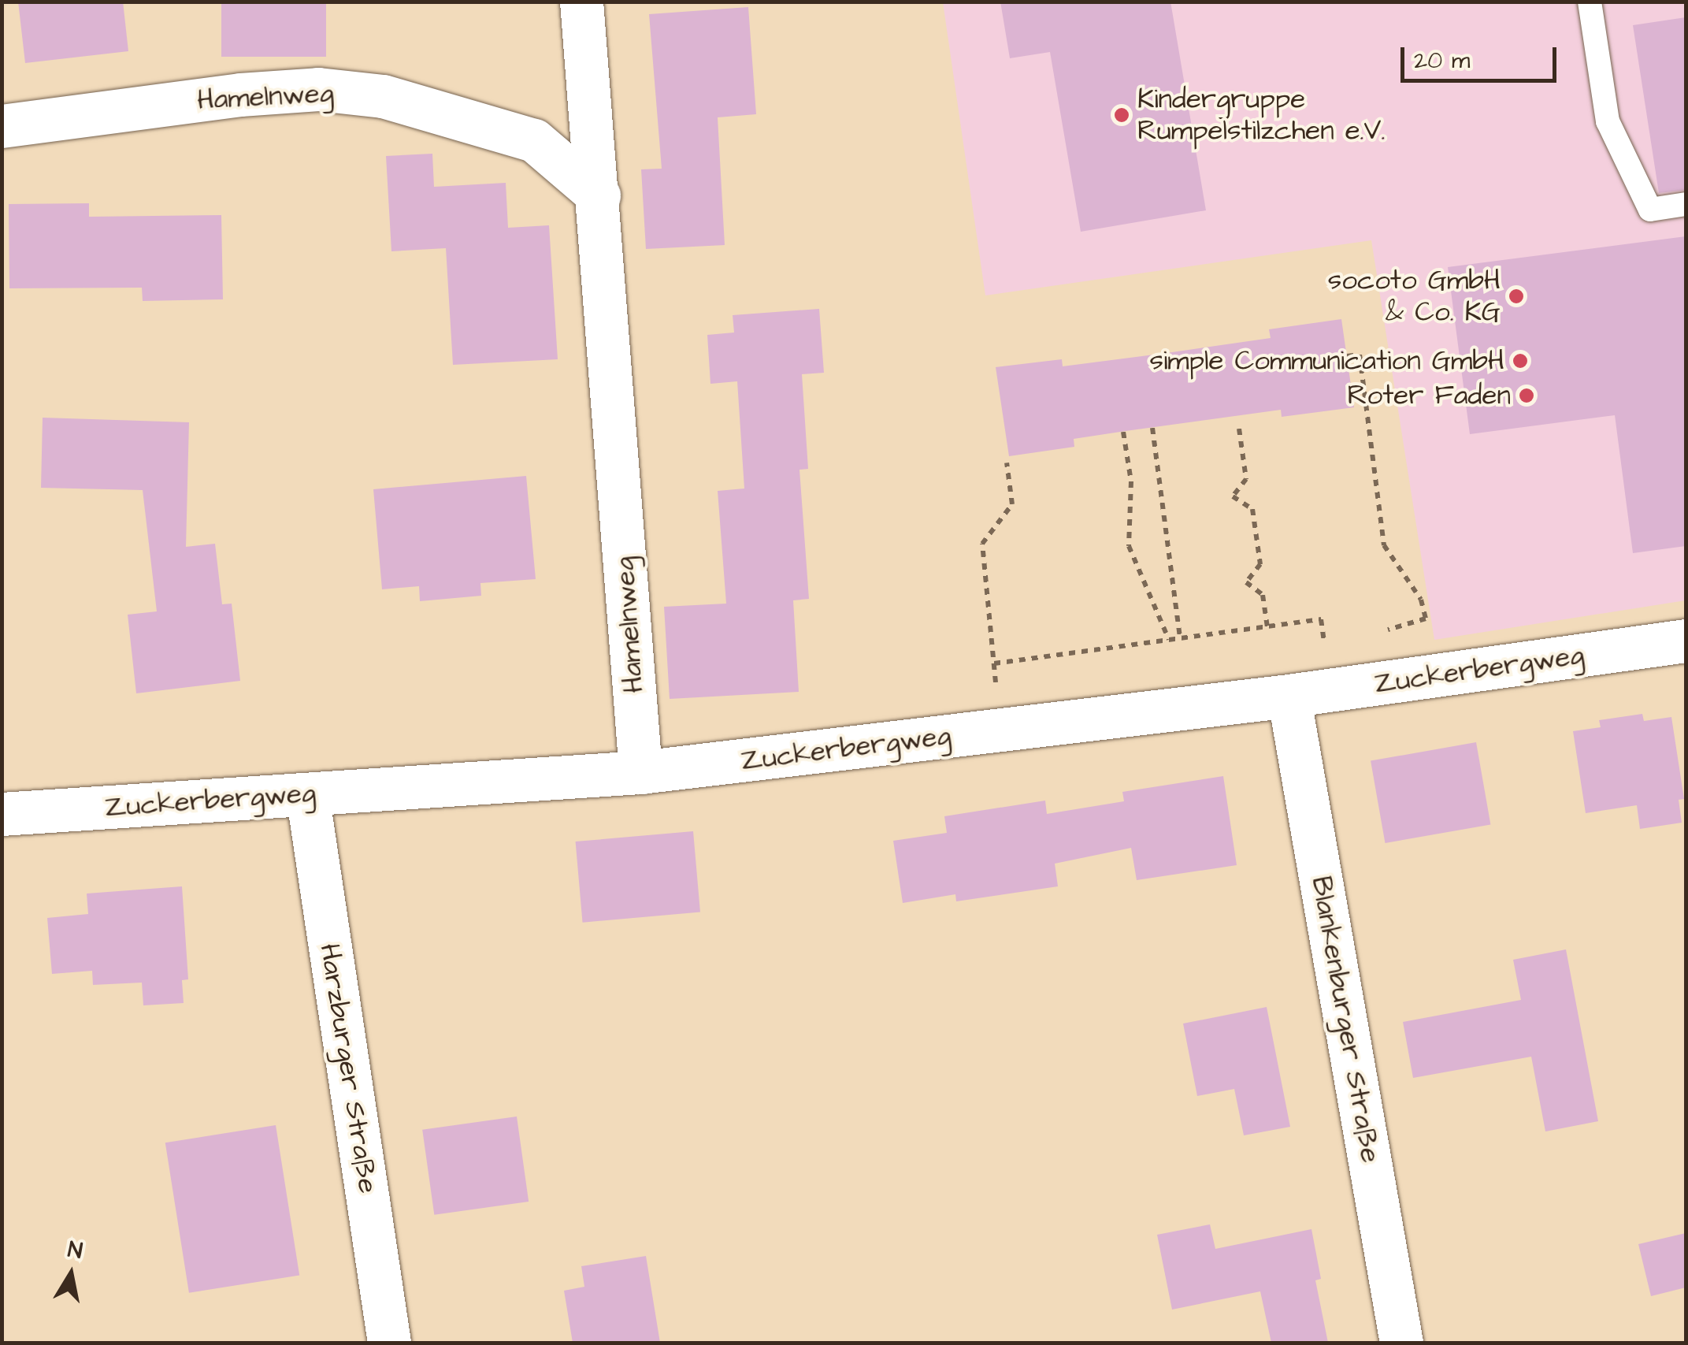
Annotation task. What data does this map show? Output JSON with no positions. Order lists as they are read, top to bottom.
{
  "streets": {
    "street": [
      "Hamelnweg",
      "Zuckerbergweg",
      "Blankenburger Straße",
      "Harzburger Straße"
    ]
  },
  "crossings": [
    ["Hamelnweg", "Zuckerbergweg"],
    ["Zuckerbergweg", "Blankenburger Straße"],
    ["Zuckerbergweg", "Harzburger Straße"]
  ],
  "places": [
    "Kindergruppe Rumpelstilzchen e.V.",
    "socoto GmbH & Co. KG",
    "simple Communication GmbH",
    "Roter Faden"
  ],
  "scale_bar": "20 m",
  "north": "top"
}
